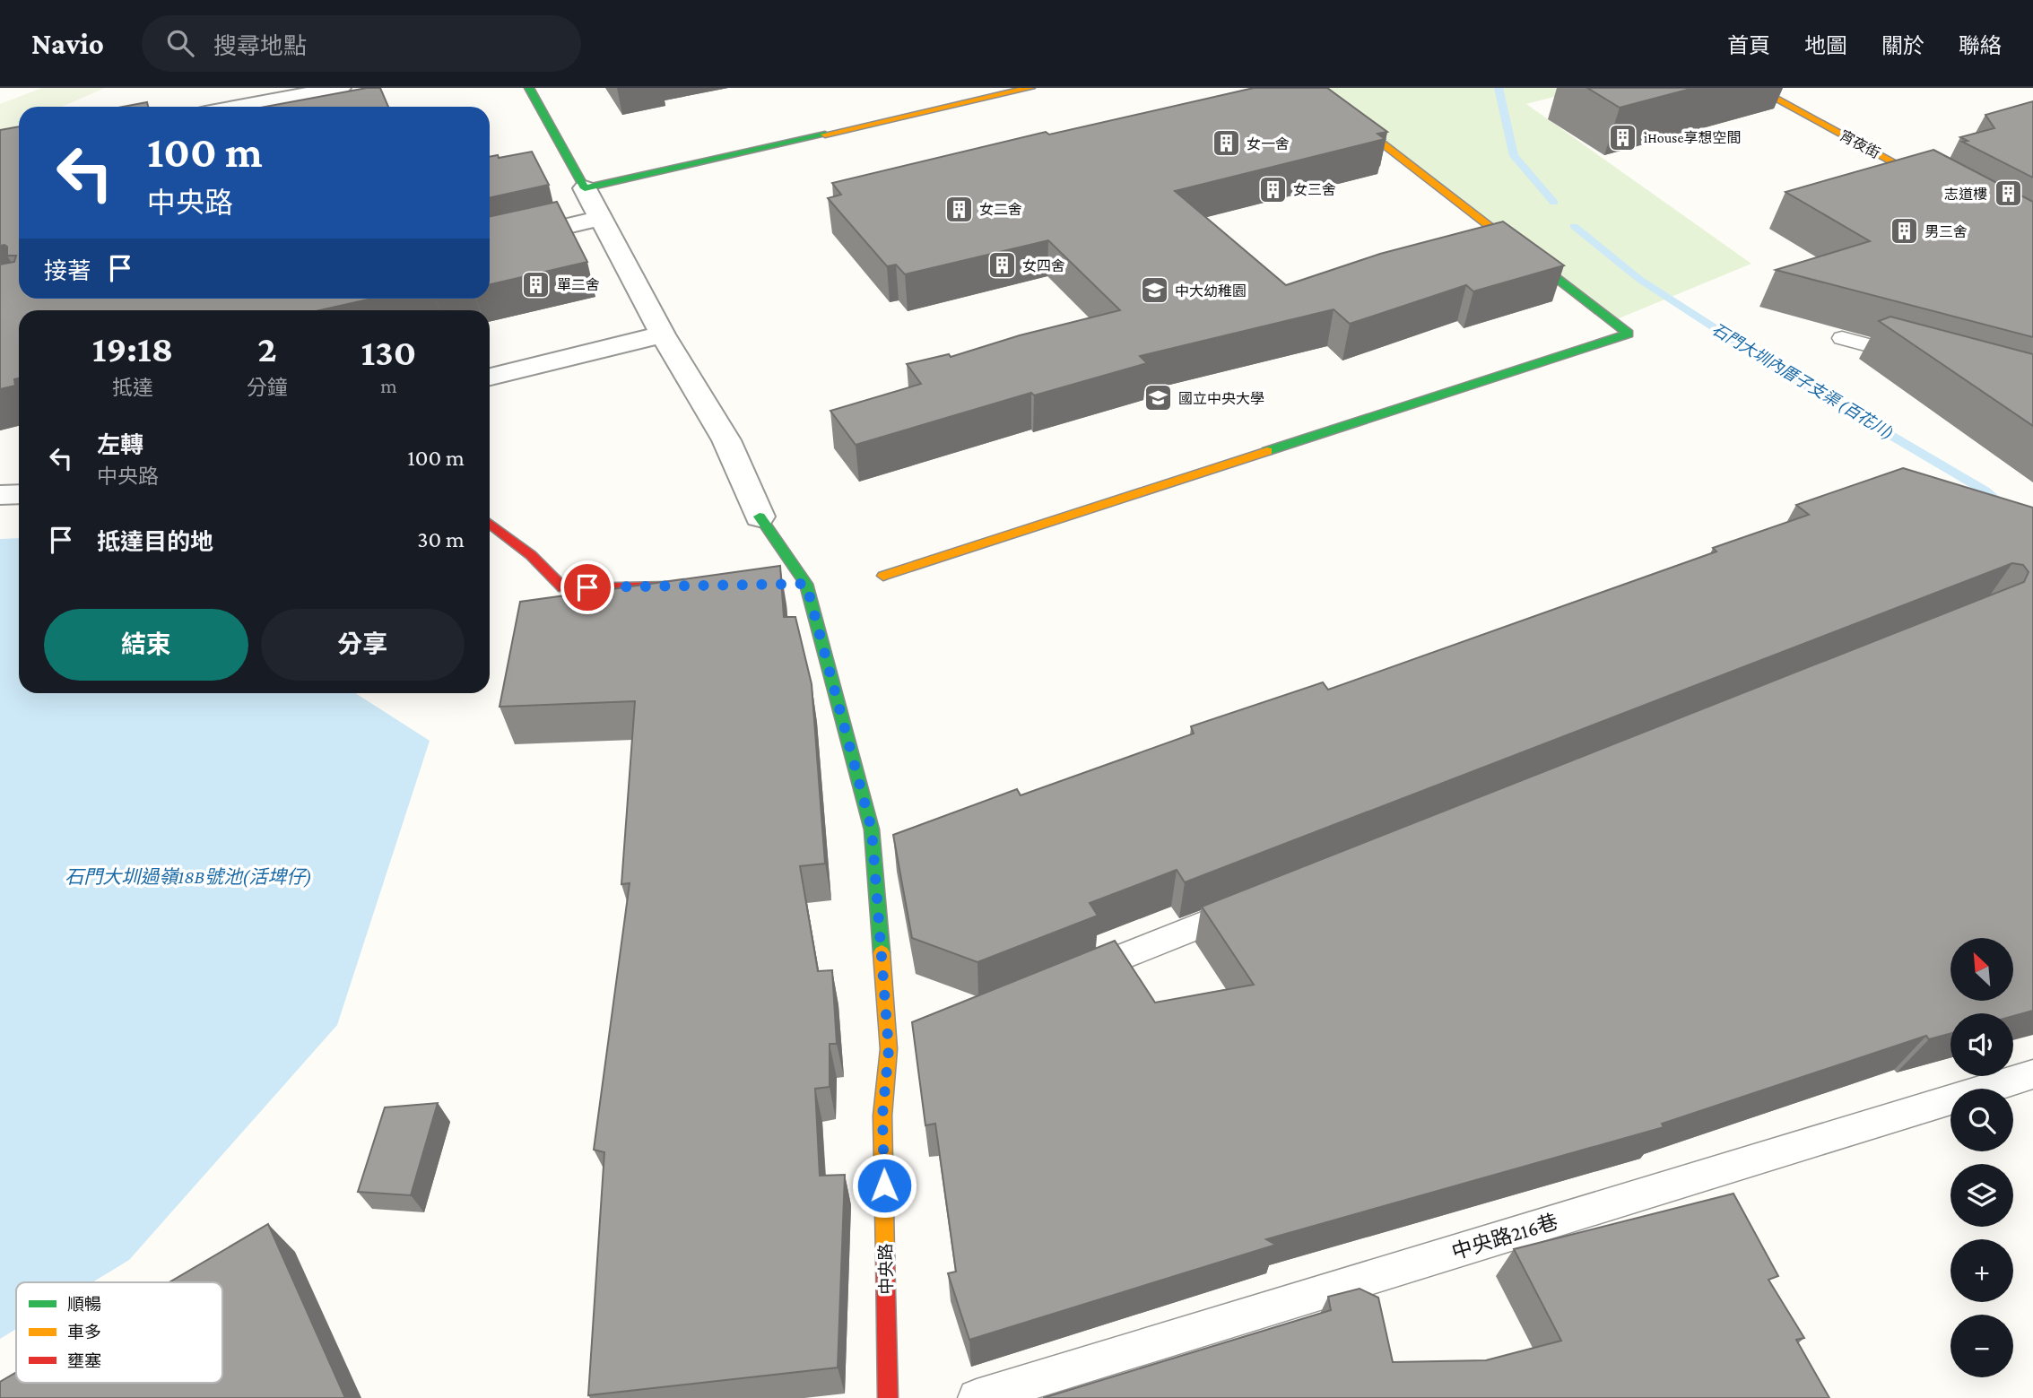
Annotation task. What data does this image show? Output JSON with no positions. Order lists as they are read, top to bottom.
{
  "streets": {
    "street": ["宵夜街", "中央路"],
    "lane": ["中央路216巷"]
  },
  "water": ["石門大圳內厝子支渠 (百花川)", "石門大圳過嶺18B號池(活埤仔)"],
  "places": {
    "building": [
      "iHouse享想空間",
      "女一舍",
      "女三舍",
      "志道樓",
      "女二舍",
      "男三舍",
      "女四舍",
      "單二舍"
    ],
    "school or university": ["中大幼稚園", "國立中央大學"]
  },
  "legend": ["順暢", "車多", "壅塞"],
  "north": "top left",
  "page": {
    "header": "Navio",
    "search": "搜尋地點",
    "nav": [
      "首頁",
      "地圖",
      "關於",
      "聯絡"
    ],
    "turn": ["100 m", "中央路"],
    "then": "接著",
    "eta": [
      "19:18",
      "抵達",
      "2",
      "分鐘",
      "130",
      "m"
    ],
    "list": [
      {
        "name": "左轉",
        "note": "中央路",
        "value": "100 m"
      },
      {
        "name": "抵達目的地",
        "value": "30 m"
      }
    ],
    "buttons": ["結束", "分享"],
    "map_buttons": ["+", "−"]
  }
}
